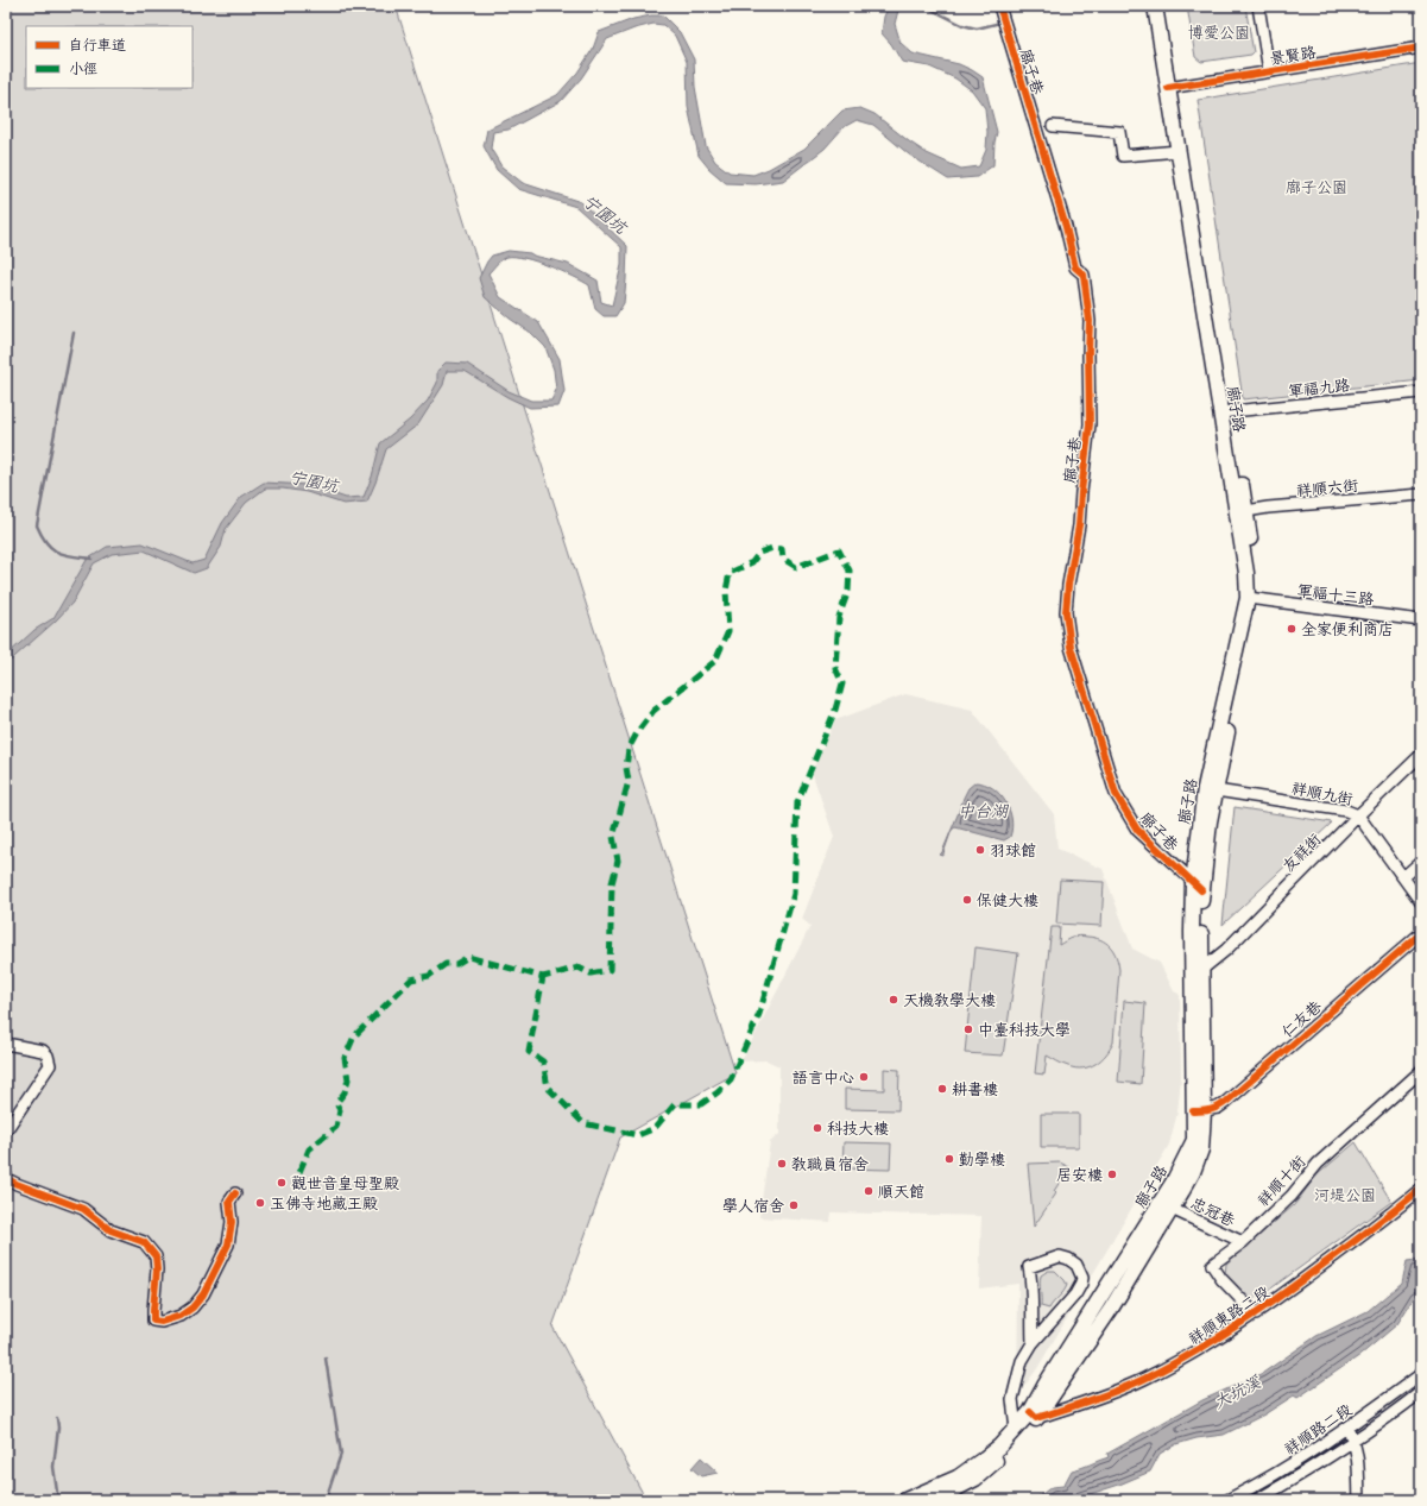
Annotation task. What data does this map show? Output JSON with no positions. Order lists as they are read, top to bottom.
{
  "streets": {
    "main road": ["廍子路"],
    "street": [
      "景賢路",
      "廍子巷",
      "軍福九路",
      "祥順六街",
      "軍福十三路",
      "祥順九街",
      "友祥街",
      "仁友巷",
      "祥順十街",
      "忠冠巷",
      "祥順東路二段",
      "祥順路二段"
    ]
  },
  "crossings": [
    ["景賢路", "廍子路"],
    ["廍子巷", "廍子路"],
    ["軍福九路", "廍子路"],
    ["廍子路", "祥順六街"],
    ["廍子路", "軍福十三路"],
    ["廍子路", "祥順九街"],
    ["廍子路", "友祥街"],
    ["廍子路", "仁友巷"],
    ["廍子路", "忠冠巷"],
    ["廍子路", "祥順東路二段"],
    ["祥順九街", "友祥街"],
    ["祥順十街", "忠冠巷"],
    ["祥順十街", "祥順東路二段"]
  ],
  "water": ["宁園坑", "中台湖", "大坑溪"],
  "parks": ["博愛公園", "廍子公園", "河堤公園"],
  "places": [
    "全家便利商店",
    "羽球館",
    "保健大樓",
    "天機教學大樓",
    "中臺科技大學",
    "語言中心",
    "耕書樓",
    "科技大樓",
    "勤學樓",
    "教職員宿舍",
    "居安樓",
    "觀世音皇母聖殿",
    "順天館",
    "玉佛寺地藏王殿",
    "學人宿舍"
  ],
  "legend": ["自行車道", "小徑"]
}
